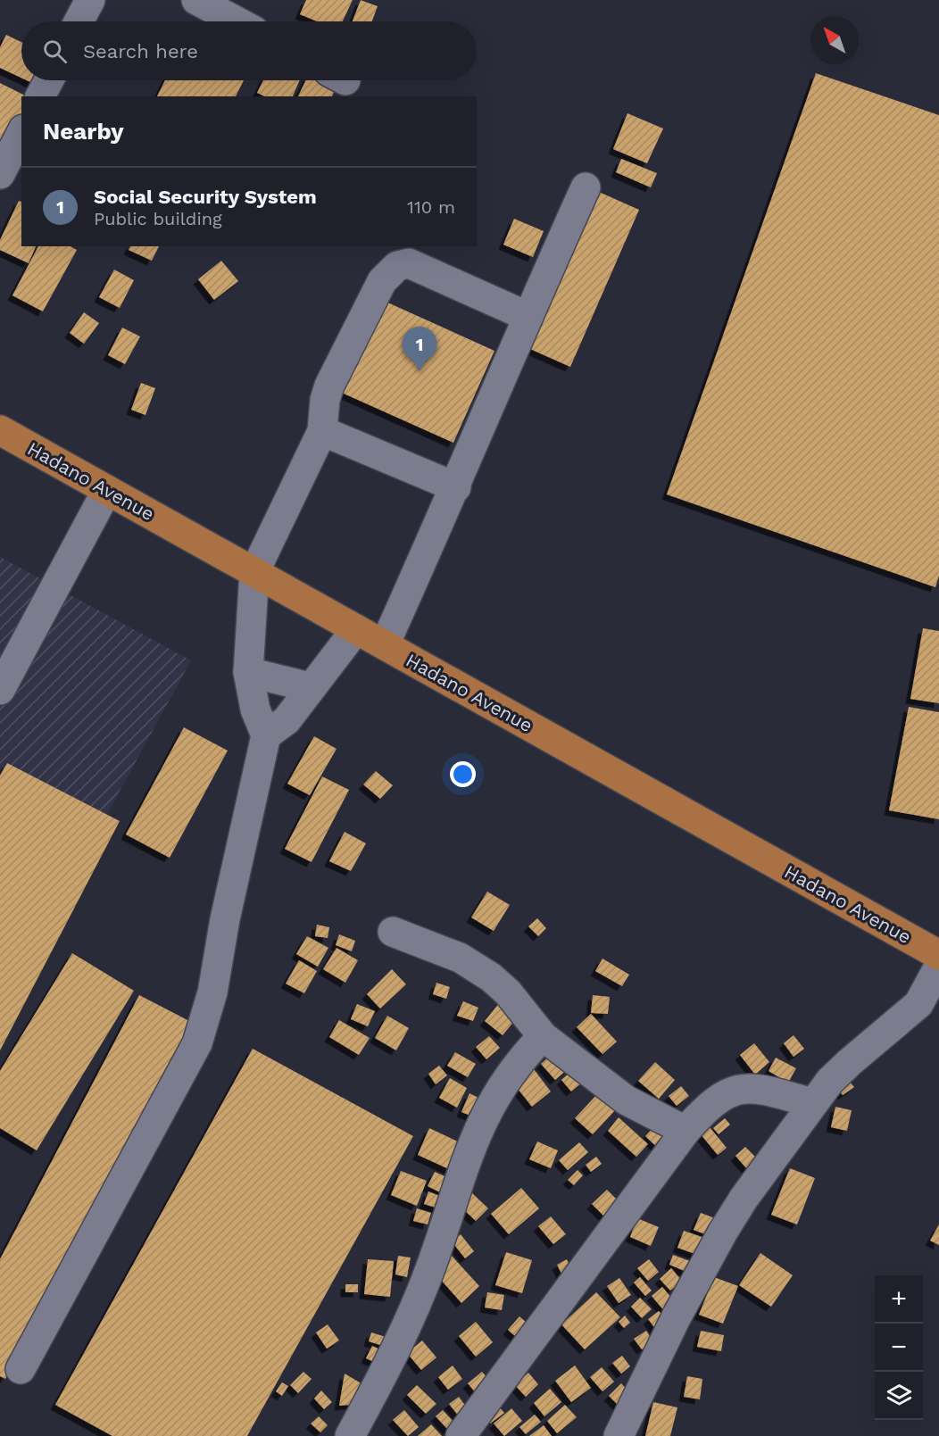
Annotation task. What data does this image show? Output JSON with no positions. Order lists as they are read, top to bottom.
{
  "streets": {
    "main road": ["Hadano Avenue"]
  },
  "north": "top left",
  "page": {
    "search": "Search here",
    "heading": "Nearby",
    "list": [
      {
        "mark": "1",
        "name": "Social Security System",
        "note": "Public building",
        "value": "110 m"
      }
    ],
    "pins": "1",
    "map_buttons": ["+", "−"]
  }
}
